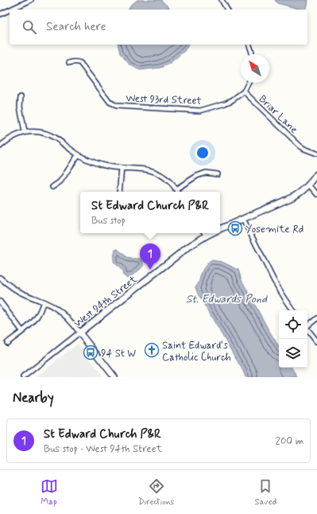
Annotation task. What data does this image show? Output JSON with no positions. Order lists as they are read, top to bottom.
{
  "streets": {
    "street": ["West 93rd Street", "Briar Lane", "West 94th Street"]
  },
  "crossings": [
    ["West 93rd Street", "Briar Lane"]
  ],
  "water": ["St. Edwards Pond"],
  "places": {
    "bus stop": ["Yosemite Rd", "94 St W"],
    "church": ["Saint Edward's Catholic Church"]
  },
  "north": "top left",
  "page": {
    "search": "Search here",
    "popup": ["St Edward Church P&R", "Bus stop"],
    "pins": "1",
    "heading": "Nearby",
    "list": [
      {
        "mark": "1",
        "name": "St Edward Church P&R",
        "note": "Bus stop · West 94th Street",
        "value": "200 m"
      }
    ],
    "nav": ["Map", "Directions", "Saved"]
  }
}
